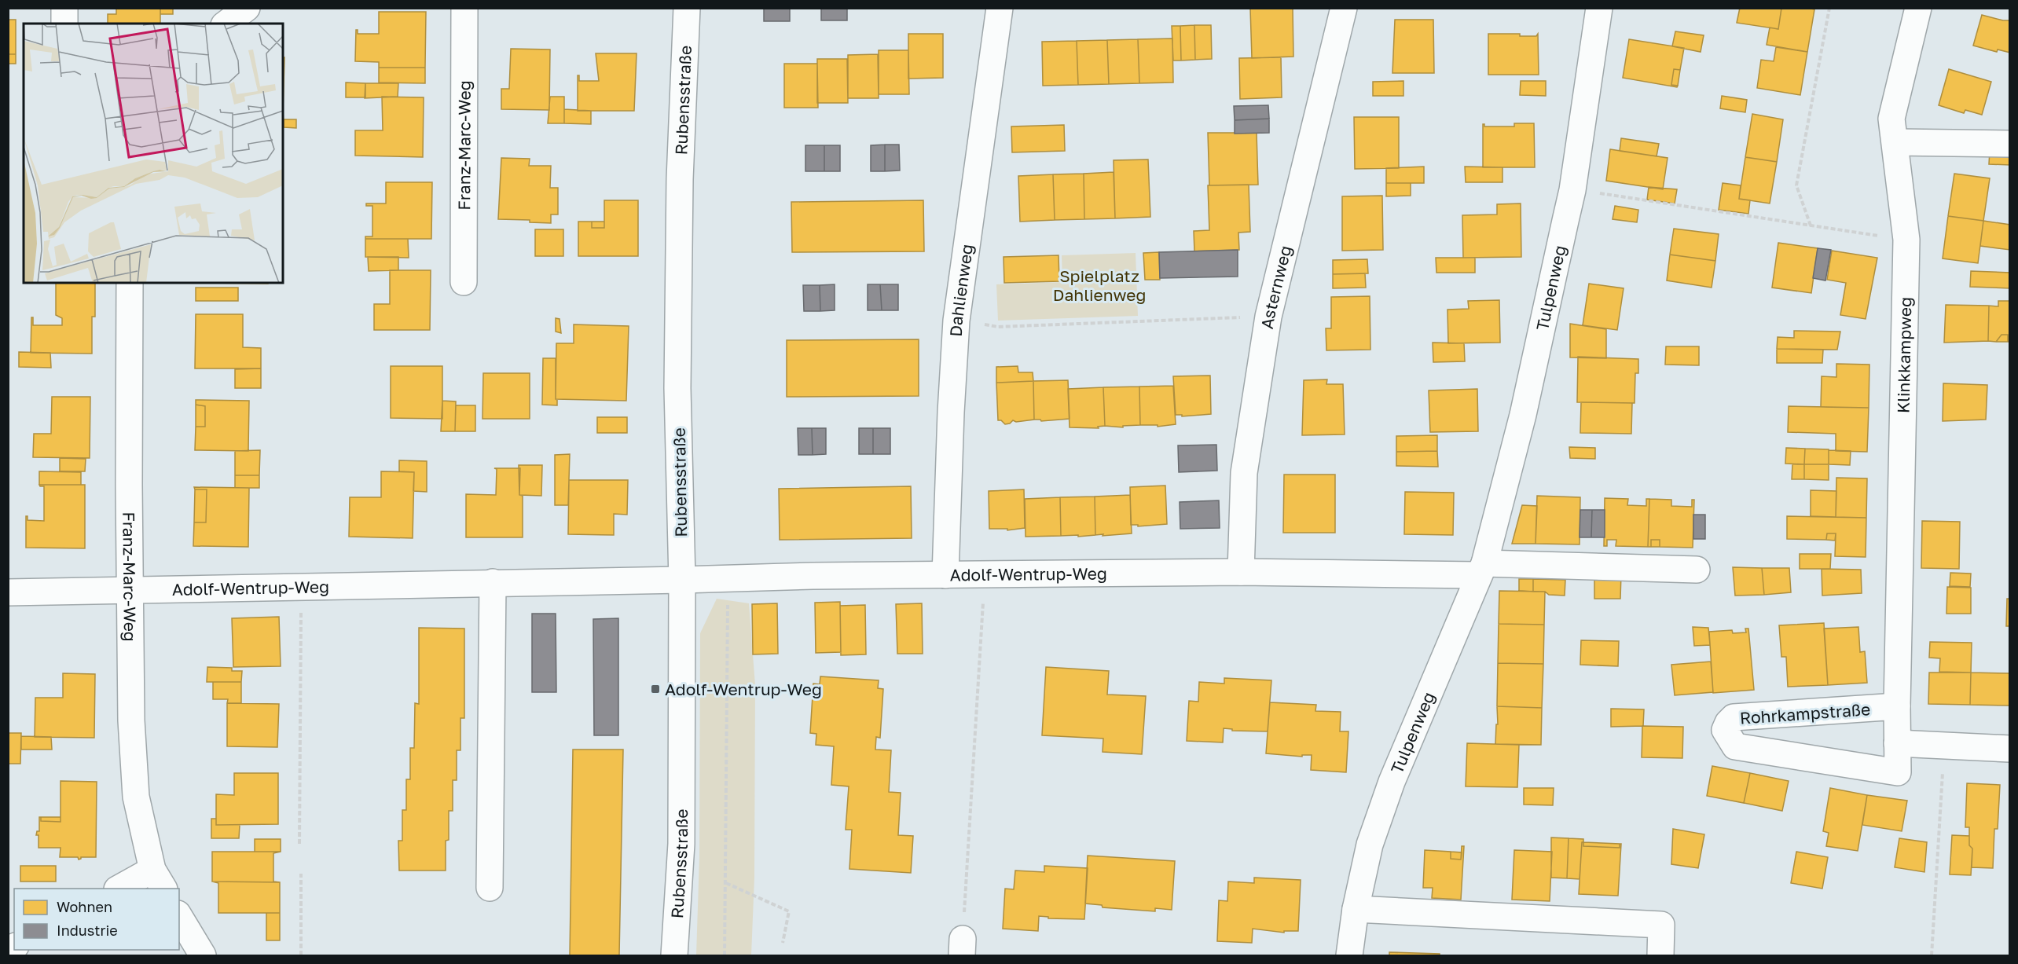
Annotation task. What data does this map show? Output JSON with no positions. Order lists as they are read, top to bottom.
{
  "streets": {
    "street": [
      "Rubensstraße",
      "Franz-Marc-Weg",
      "Asternweg",
      "Tulpenweg",
      "Dahlienweg",
      "Klinkkampweg",
      "Adolf-Wentrup-Weg",
      "Rohrkampstraße"
    ]
  },
  "crossings": [
    ["Rubensstraße", "Adolf-Wentrup-Weg"],
    ["Franz-Marc-Weg", "Adolf-Wentrup-Weg"],
    ["Asternweg", "Adolf-Wentrup-Weg"],
    ["Tulpenweg", "Adolf-Wentrup-Weg"],
    ["Dahlienweg", "Adolf-Wentrup-Weg"],
    ["Klinkkampweg", "Rohrkampstraße"]
  ],
  "parks": ["Spielplatz Dahlienweg"],
  "places": {
    "transit": ["Adolf-Wentrup-Weg"]
  },
  "legend": ["Wohnen", "Industrie"]
}
